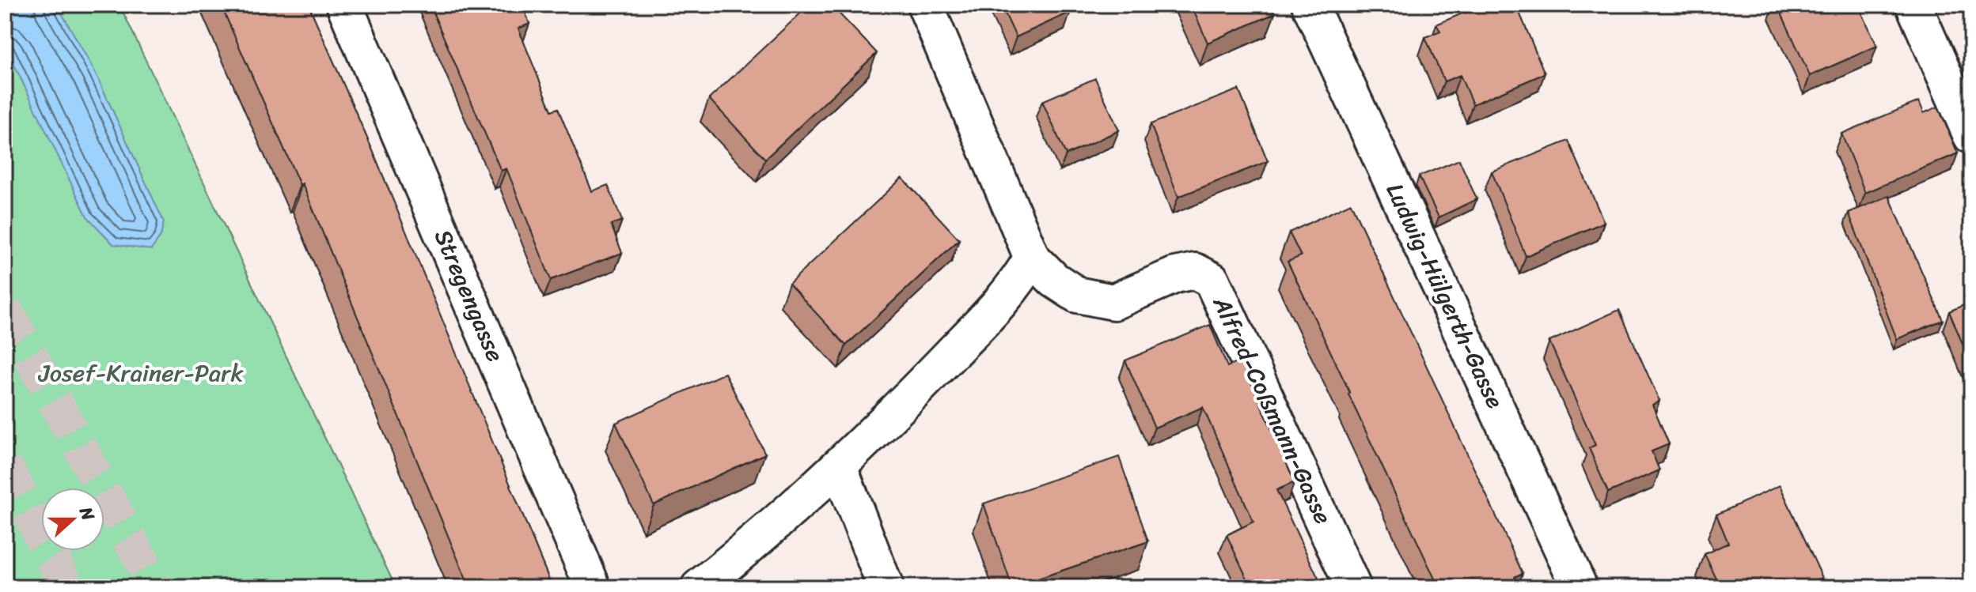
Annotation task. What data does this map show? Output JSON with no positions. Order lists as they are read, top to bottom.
{
  "streets": {
    "street": ["Stregengasse", "Ludwig-Hülgerth-Gasse", "Alfred-Coßmann-Gasse"]
  },
  "parks": ["Josef-Krainer-Park"],
  "north": "right"
}
